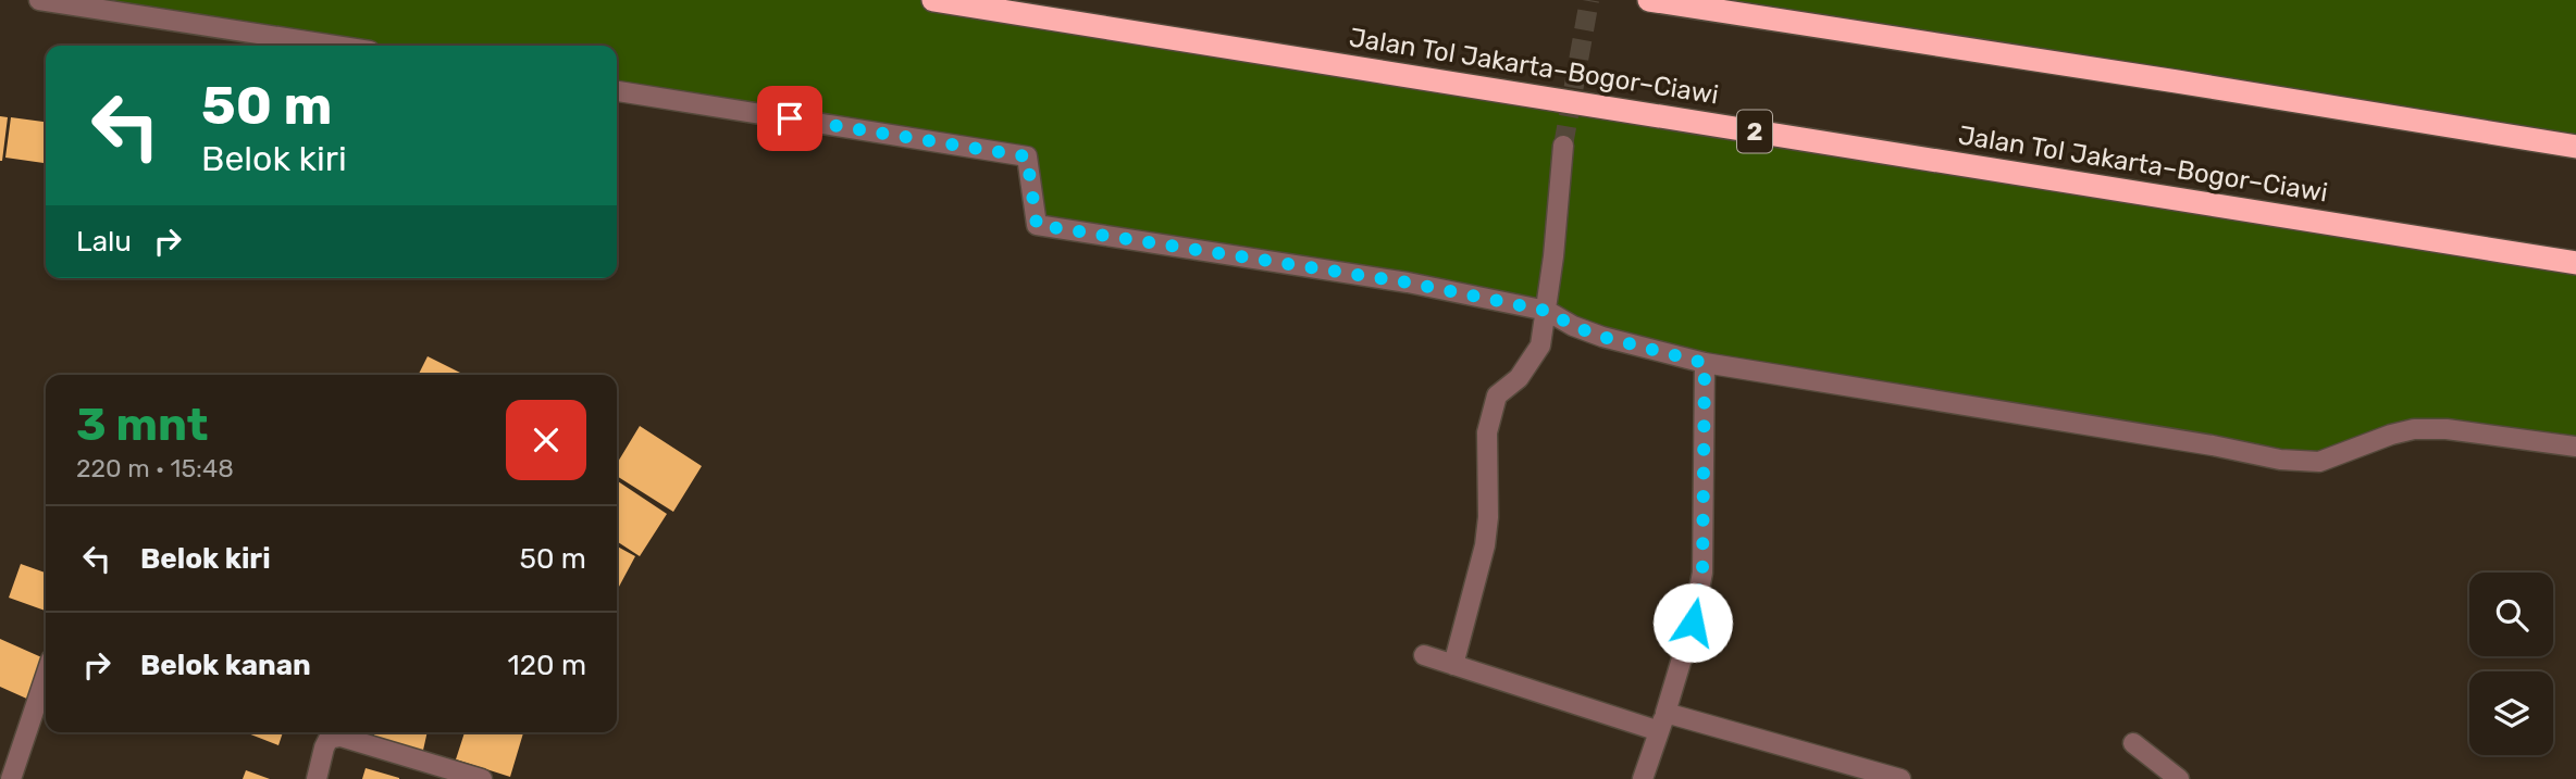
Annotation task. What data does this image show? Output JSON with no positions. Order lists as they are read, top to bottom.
{
  "streets": {
    "highway": ["Jalan Tol Jakarta–Bogor–Ciawi", "2"]
  },
  "page": {
    "turn": ["50 m", "Belok kiri"],
    "then": "Lalu",
    "heading": ["3 mnt", "220 m · 15:48"],
    "list": [
      {
        "name": "Belok kiri",
        "value": "50 m"
      },
      {
        "name": "Belok kanan",
        "value": "120 m"
      }
    ]
  }
}
